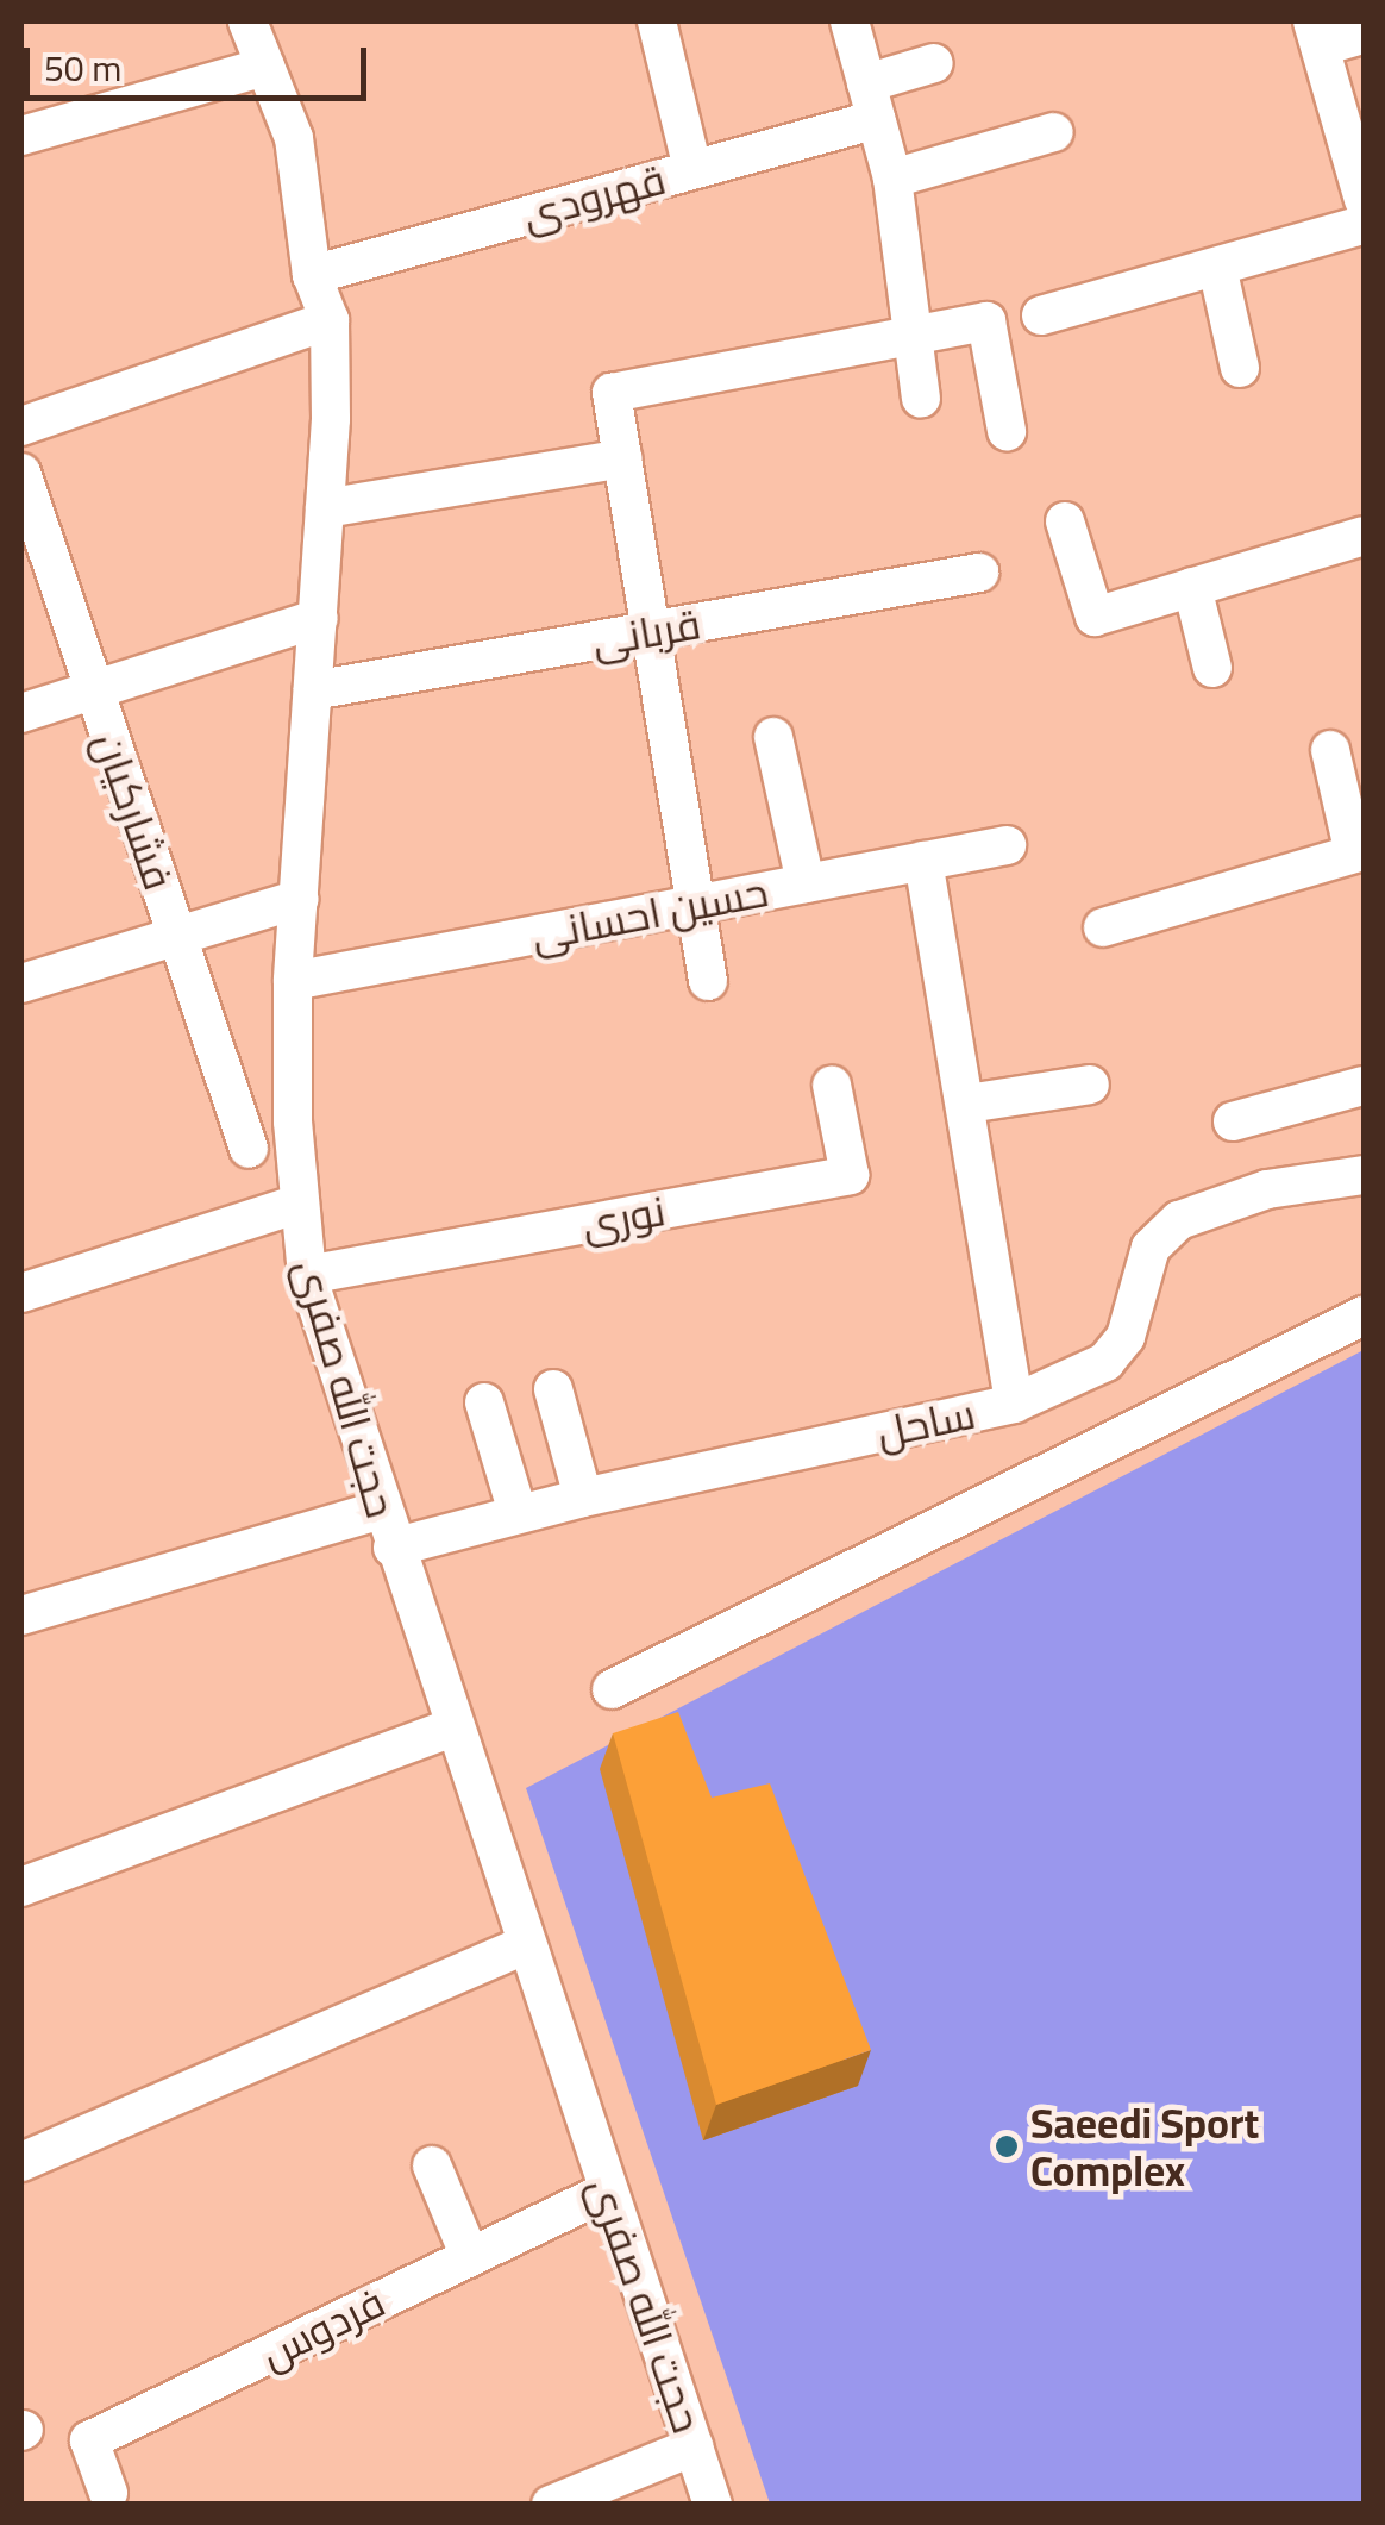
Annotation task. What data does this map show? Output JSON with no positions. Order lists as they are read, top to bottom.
{
  "streets": {
    "street": [
      "قهرودی",
      "قربانی",
      "فشارکیان",
      "حسین احسانی",
      "نوری",
      "حجت الله صفری",
      "ساحل",
      "فردوس"
    ]
  },
  "crossings": [
    ["قهرودی", "حجت الله صفری"],
    ["قربانی", "حجت الله صفری"],
    ["حسین احسانی", "حجت الله صفری"],
    ["نوری", "حجت الله صفری"],
    ["حجت الله صفری", "ساحل"],
    ["حجت الله صفری", "فردوس"]
  ],
  "places": ["Saeedi Sport Complex"],
  "scale_bar": "50 m"
}
